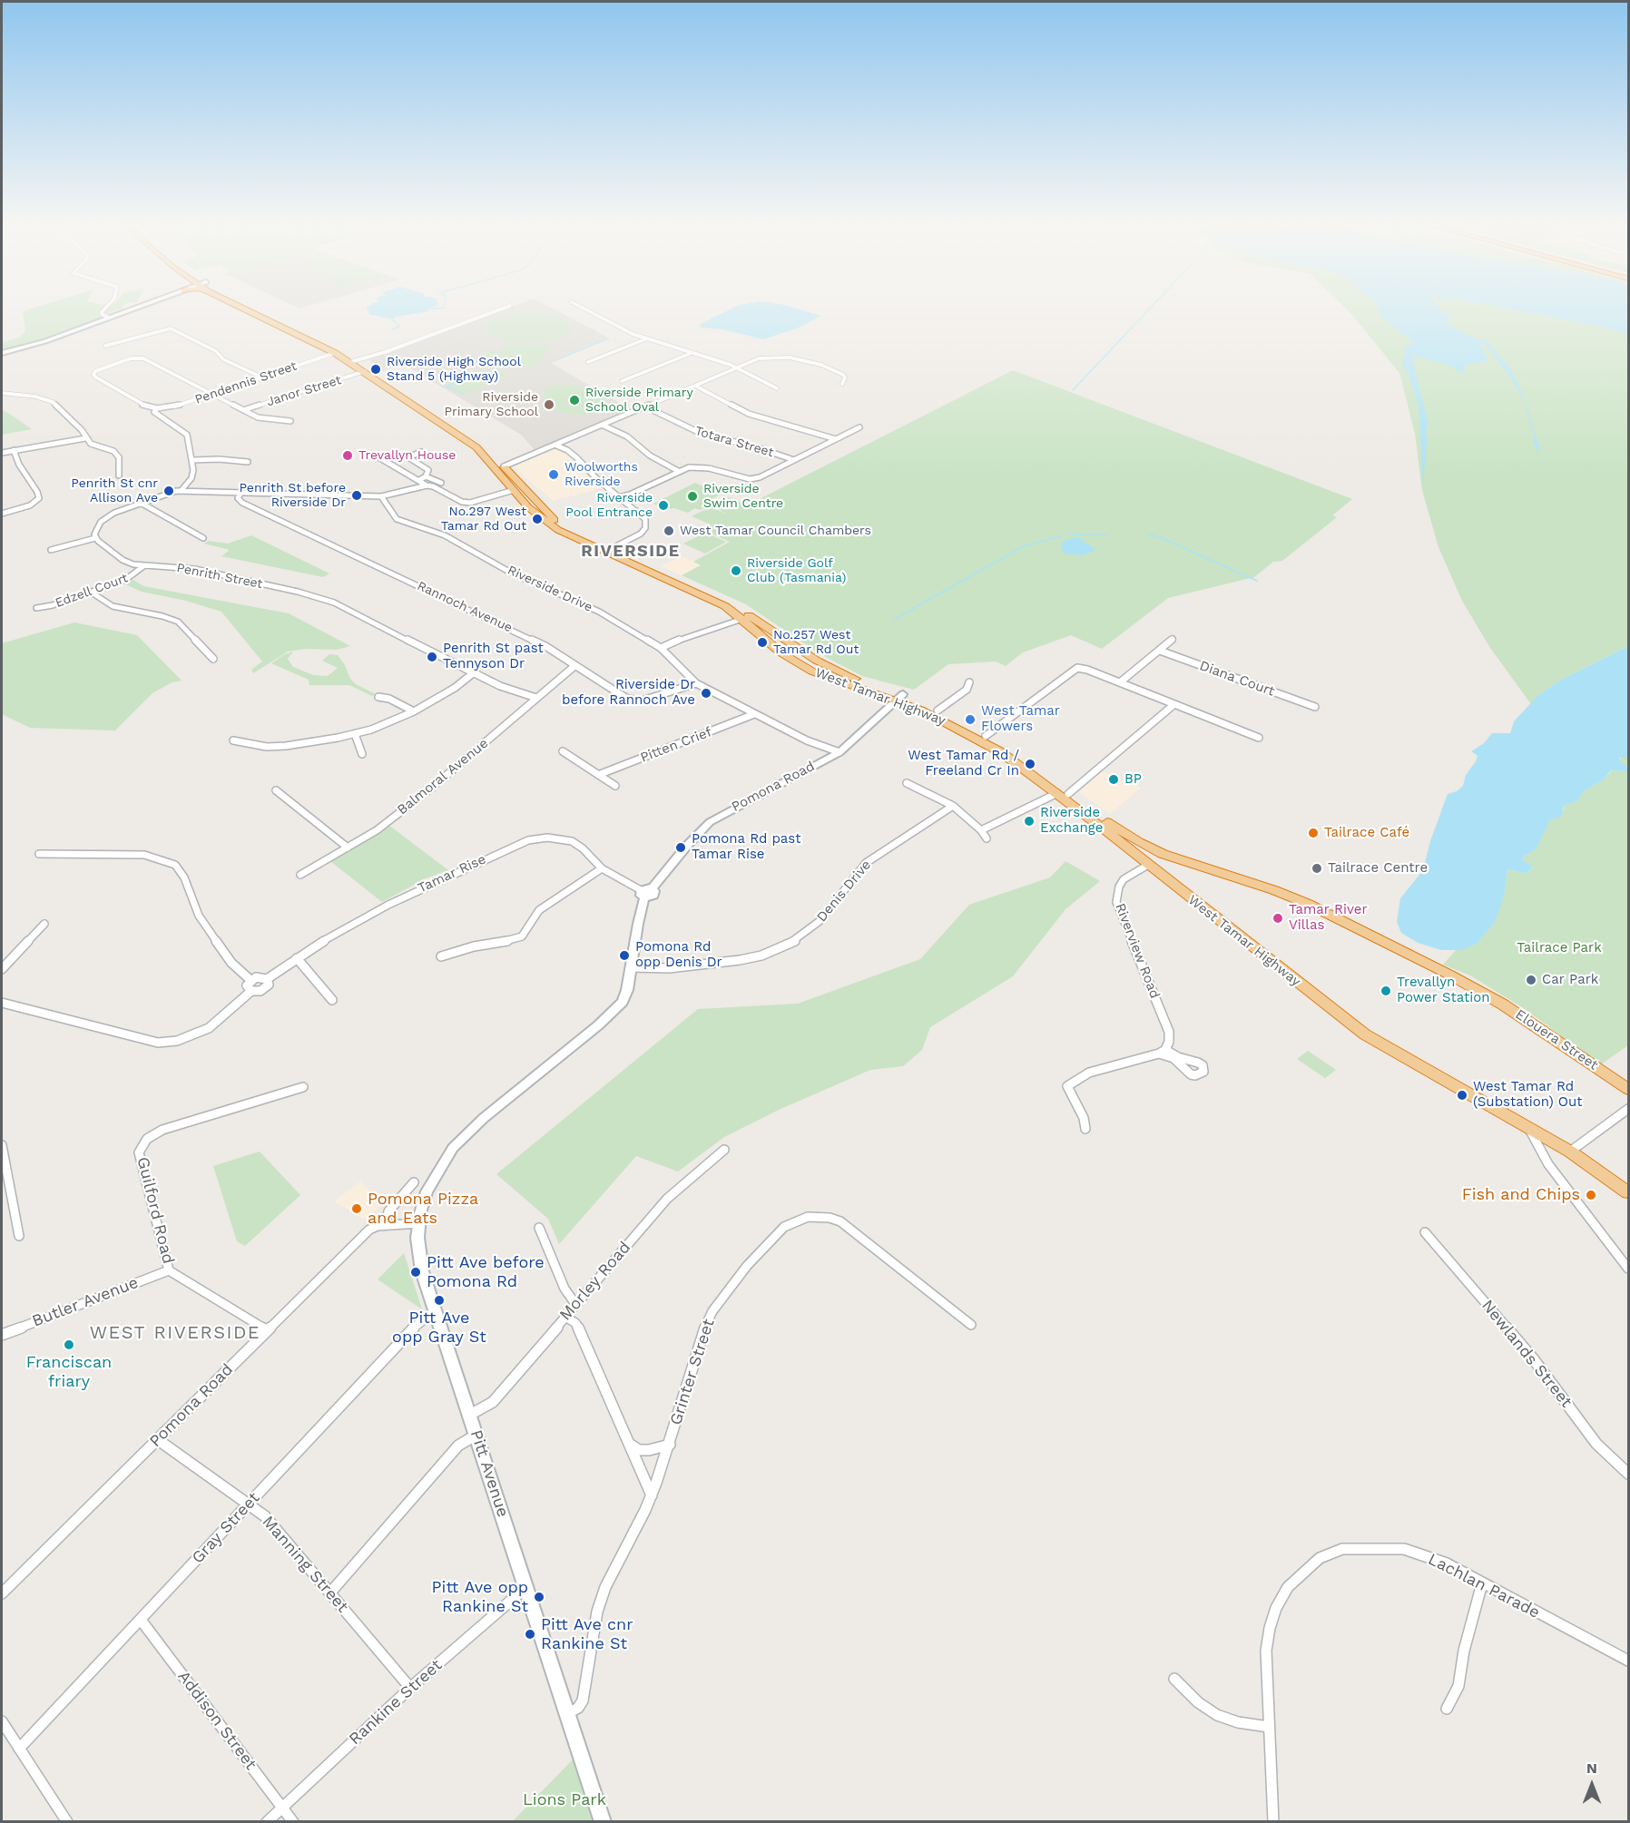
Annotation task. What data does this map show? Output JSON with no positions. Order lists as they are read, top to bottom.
{
  "streets": {
    "highway": ["West Tamar Highway", "Elouera Street"],
    "street": [
      "Pendennis Street",
      "Janor Street",
      "Totara Street",
      "Penrith Street",
      "Riverside Drive",
      "Edzell Court",
      "Rannoch Avenue",
      "Diana Court",
      "Pitten Crief",
      "Balmoral Avenue",
      "Pomona Road",
      "Tamar Rise",
      "Denis Drive",
      "Riverview Road",
      "Guilford Road",
      "Morley Road",
      "Butler Avenue",
      "Newlands Street",
      "Grinter Street",
      "Pitt Avenue",
      "Gray Street",
      "Manning Street",
      "Lachlan Parade",
      "Rankine Street",
      "Addison Street"
    ]
  },
  "crossings": [
    ["Pendennis Street", "West Tamar Highway"],
    ["Janor Street", "West Tamar Highway"],
    ["Penrith Street", "Edzell Court"],
    ["Penrith Street", "Balmoral Avenue"],
    ["Riverside Drive", "Rannoch Avenue"],
    ["Riverside Drive", "Pitten Crief"],
    ["Riverside Drive", "Pomona Road"],
    ["Rannoch Avenue", "Balmoral Avenue"],
    ["West Tamar Highway", "Pomona Road"],
    ["West Tamar Highway", "Riverview Road"],
    ["West Tamar Highway", "Elouera Street"],
    ["Pomona Road", "Tamar Rise"],
    ["Pomona Road", "Guilford Road"],
    ["Pomona Road", "Pitt Avenue"],
    ["Pomona Road", "Manning Street"],
    ["Denis Drive", "Pitt Avenue"],
    ["Guilford Road", "Butler Avenue"],
    ["Morley Road", "Pitt Avenue"],
    ["Grinter Street", "Pitt Avenue"],
    ["Pitt Avenue", "Gray Street"],
    ["Pitt Avenue", "Rankine Street"],
    ["Gray Street", "Manning Street"],
    ["Gray Street", "Addison Street"],
    ["Manning Street", "Rankine Street"],
    ["Rankine Street", "Addison Street"]
  ],
  "districts": ["RIVERSIDE", "WEST RIVERSIDE"],
  "parks": ["Tailrace Park", "Lions Park"],
  "places": [
    "Riverside High School Stand 5 (Highway)",
    "Riverside Primary School Oval",
    "Riverside Primary School",
    "Trevallyn House",
    "Woolworths Riverside",
    "Penrith St cnr Allison Ave",
    "Penrith St before Riverside Dr",
    "Riverside Swim Centre",
    "Riverside Pool Entrance",
    "No.297 West Tamar Rd Out",
    "West Tamar Council Chambers",
    "Riverside Golf Club (Tasmania)",
    "No.257 West Tamar Rd Out",
    "Penrith St past Tennyson Dr",
    "Riverside Dr before Rannoch Ave",
    "West Tamar Flowers",
    "West Tamar Rd / Freeland Cr In",
    "BP",
    "Riverside Exchange",
    "Tailrace Café",
    "Pomona Rd past Tamar Rise",
    "Tailrace Centre",
    "Tamar River Villas",
    "Pomona Rd opp Denis Dr",
    "Car Park",
    "Trevallyn Power Station",
    "West Tamar Rd (Substation) Out",
    "Fish and Chips",
    "Pomona Pizza and Eats",
    "Pitt Ave before Pomona Rd",
    "Pitt Ave opp Gray St",
    "Franciscan friary",
    "Pitt Ave opp Rankine St",
    "Pitt Ave cnr Rankine St"
  ],
  "north": "top"
}
